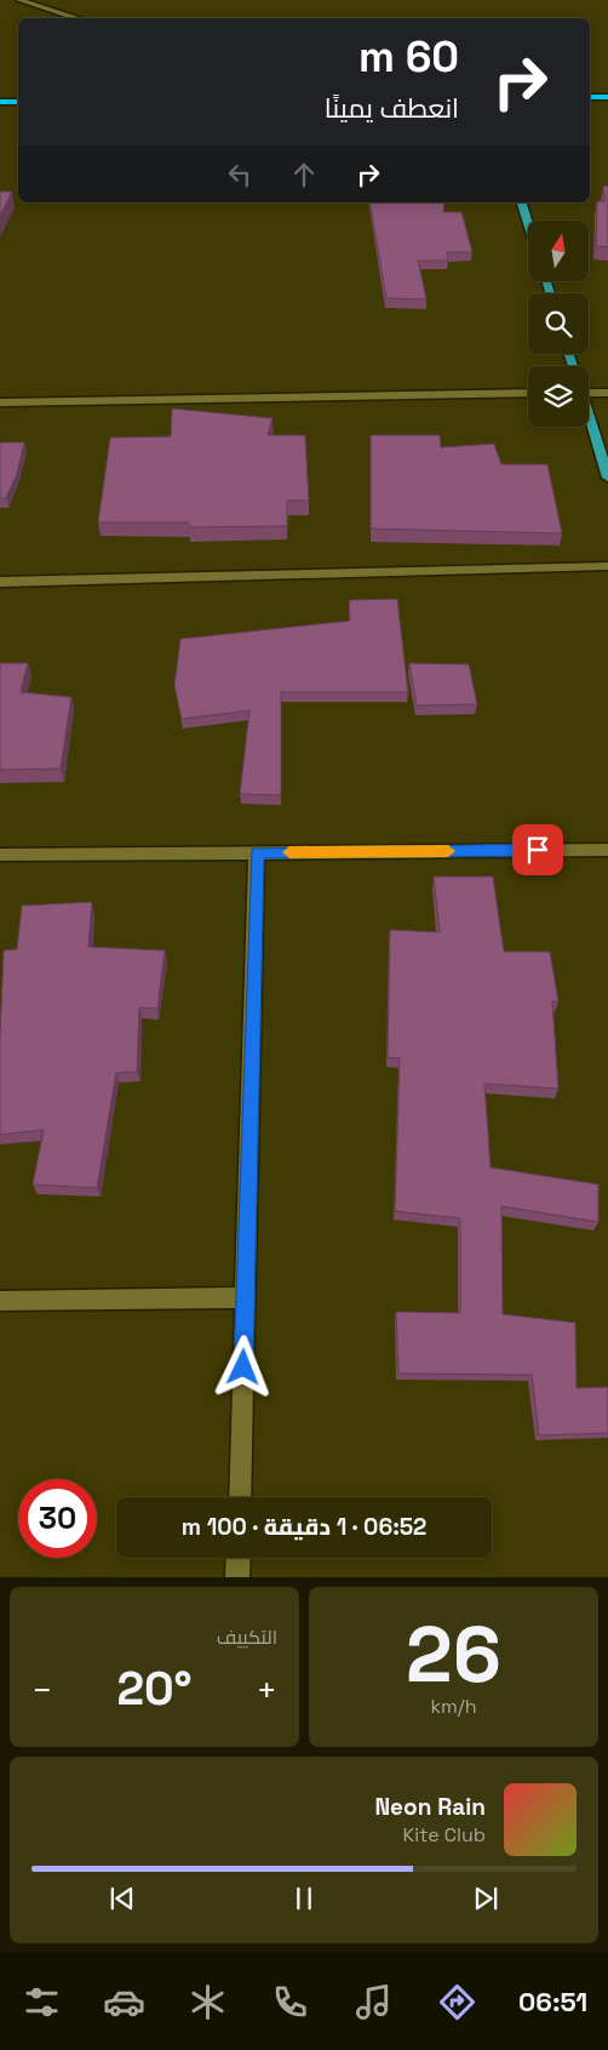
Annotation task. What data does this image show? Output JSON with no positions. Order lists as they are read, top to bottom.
{
  "north": "top",
  "page": {
    "turn": ["60 m", "انعطف يمينًا"],
    "limit": "30",
    "trip": "06:52 · 1 دقيقة · 100 m",
    "tile": [
      ["26", "km/h"],
      "التكييف"
    ],
    "heat": ["−", "20°", "+"],
    "song": ["Neon Rain", "Kite Club"],
    "tabs": "06:51"
  }
}
